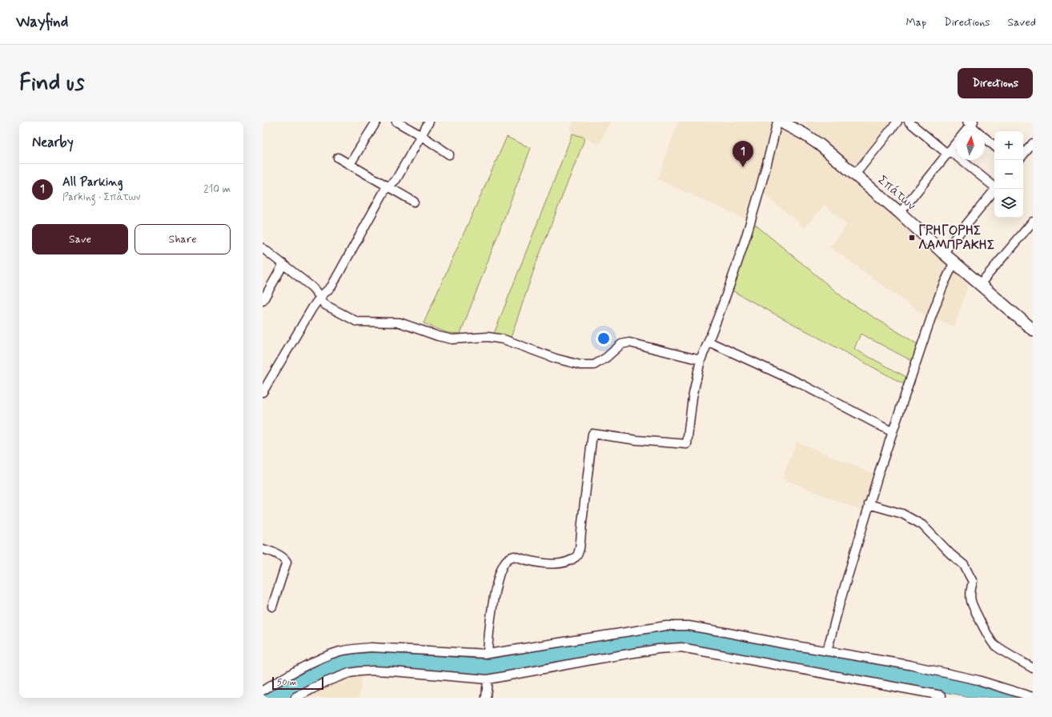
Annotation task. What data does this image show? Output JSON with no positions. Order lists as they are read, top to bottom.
{
  "streets": {
    "main road": ["Σπάτων"]
  },
  "places": {
    "transit": ["ΓΡΗΓΟΡΗΣ ΛΑΜΠΡΑΚΗΣ"]
  },
  "scale_bar": "50 m",
  "north": "top",
  "page": {
    "header": "Wayfind",
    "nav": ["Map", "Directions", "Saved"],
    "buttons": [
      "Directions",
      ["Save", "Share"]
    ],
    "title": "Find us",
    "heading": "Nearby",
    "map_buttons": ["+", "−"],
    "pins": "1",
    "list": [
      {
        "mark": "1",
        "name": "All Parking",
        "note": "Parking · Σπάτων",
        "value": "210 m"
      }
    ],
    "scale": "50 m"
  }
}
